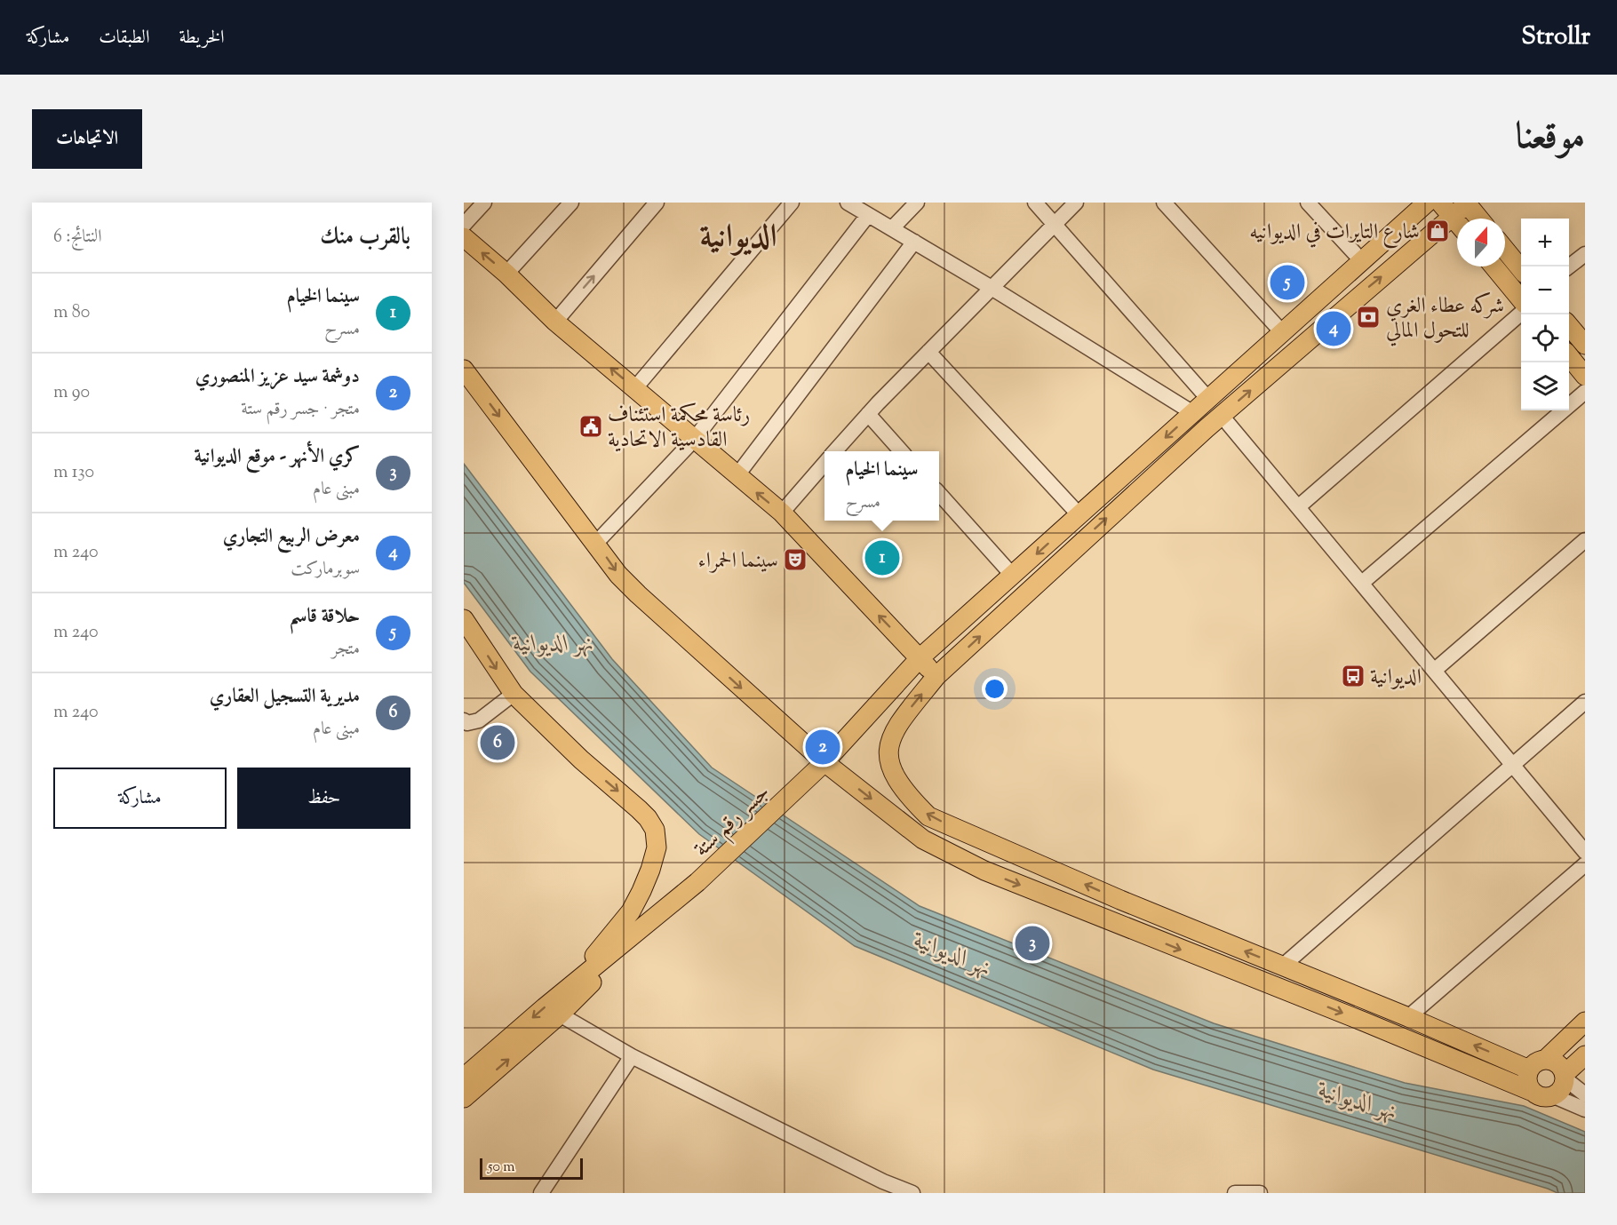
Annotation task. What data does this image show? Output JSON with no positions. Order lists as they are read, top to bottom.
{
  "streets": {
    "main road": ["جسر رقم ستة"]
  },
  "districts": ["الديوانية"],
  "water": ["نهر الديوانية"],
  "places": {
    "shop": ["شارع التايرات في الديوانيه"],
    "bank": ["شركه عطاء الغري للتحول المالي"],
    "public building": ["رئاسة محكمة استئناف القادسية الاتحادية"],
    "theatre": ["سينما الحمراء"],
    "bus stop": ["الديوانية"]
  },
  "scale_bar": "50 m",
  "north": "top",
  "page": {
    "header": "Strollr",
    "nav": ["الخريطة", "الطبقات", "مشاركة"],
    "title": "موقعنا",
    "buttons": [
      "الاتجاهات",
      ["حفظ", "مشاركة"]
    ],
    "heading": ["بالقرب منك", "النتائج: 6"],
    "map_buttons": ["+", "−"],
    "pins": [
      "5",
      "4",
      "1",
      "6",
      "2",
      "3"
    ],
    "list": [
      {
        "mark": "1",
        "name": "سينما الخيام",
        "note": "مسرح",
        "value": "80 m"
      },
      {
        "mark": "2",
        "name": "دوشمة سيد عزيز المنصوري",
        "note": "متجر · جسر رقم ستة",
        "value": "90 m"
      },
      {
        "mark": "3",
        "name": "كري الأنهر - موقع الديوانية",
        "note": "مبنى عام",
        "value": "130 m"
      },
      {
        "mark": "4",
        "name": "معرض الربيع التجاري",
        "note": "سوبرماركت",
        "value": "240 m"
      },
      {
        "mark": "5",
        "name": "حلاقة قاسم",
        "note": "متجر",
        "value": "240 m"
      },
      {
        "mark": "6",
        "name": "مديرية التسجيل العقاري",
        "note": "مبنى عام",
        "value": "240 m"
      }
    ],
    "popup": ["سينما الخيام", "مسرح"],
    "scale": "50 m"
  }
}
